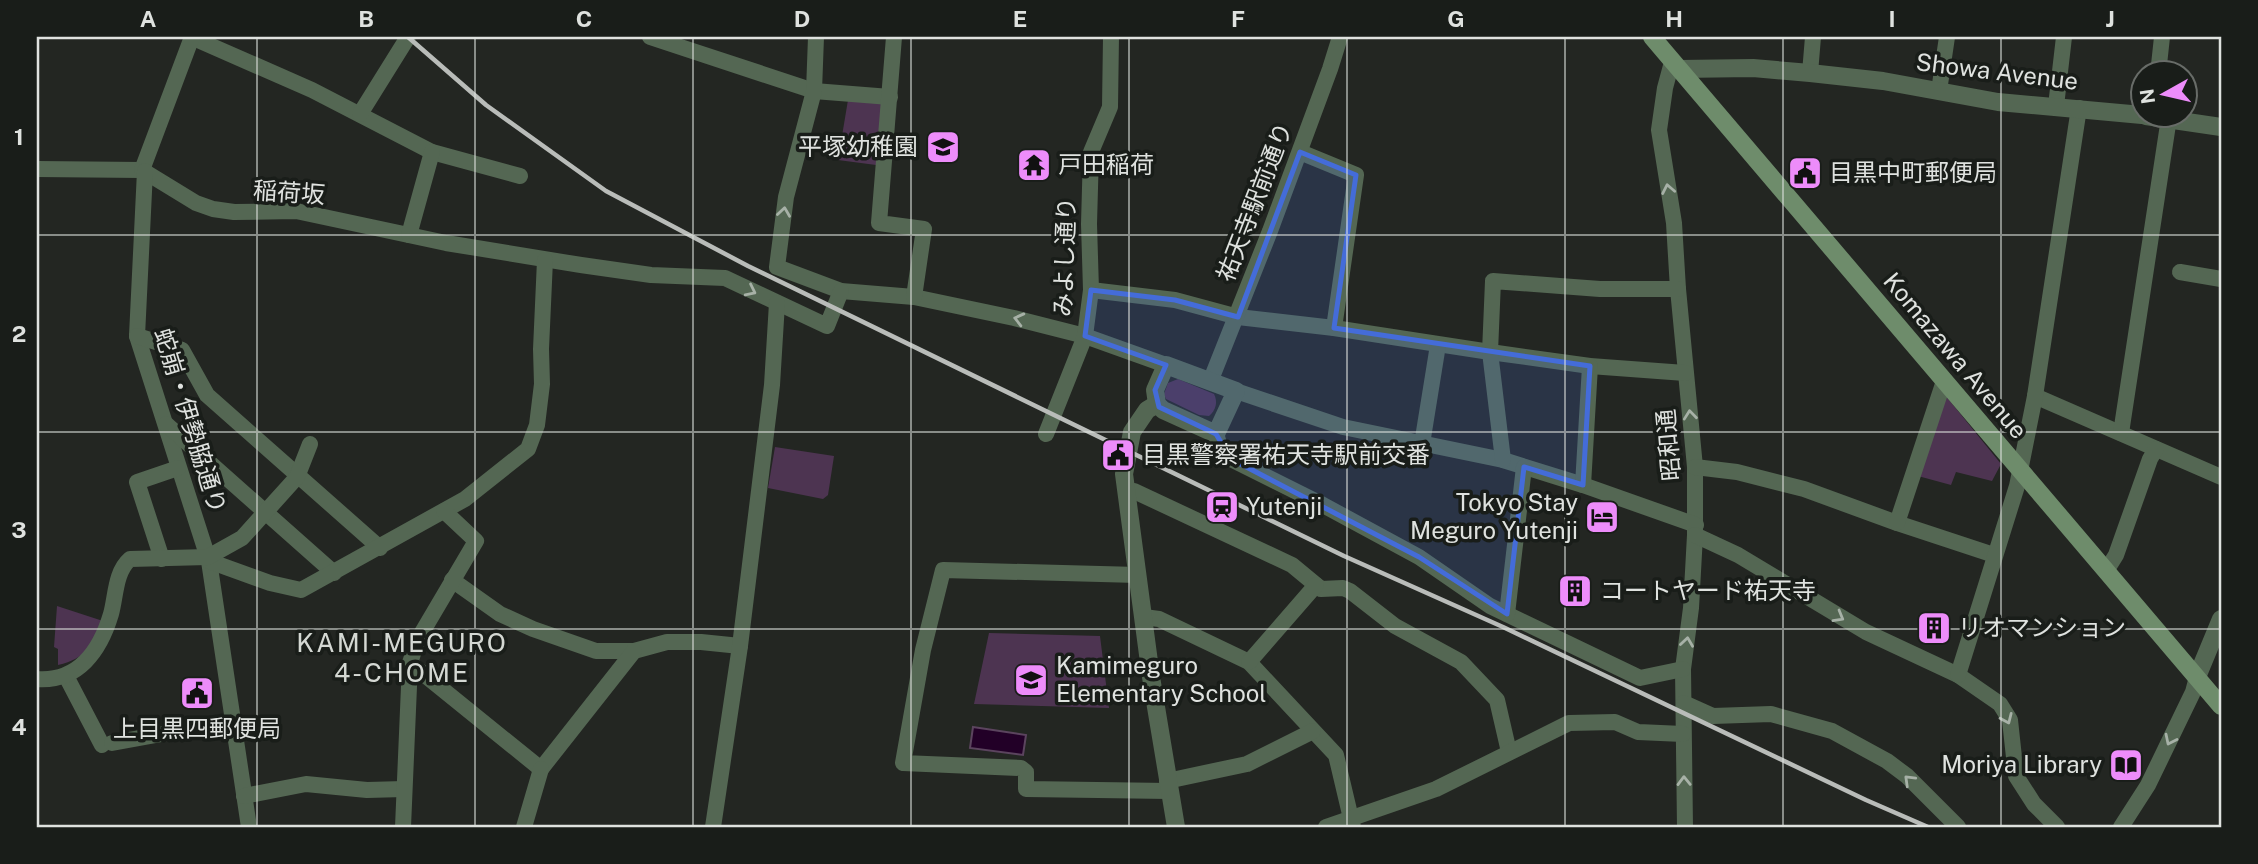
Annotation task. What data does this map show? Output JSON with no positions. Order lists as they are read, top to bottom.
{
  "streets": {
    "main road": ["Komazawa Avenue"],
    "street": [
      "Showa Avenue",
      "稲荷坂",
      "祐天寺駅前通り",
      "みよし通り",
      "蛇崩・伊勢脇通り",
      "昭和通"
    ]
  },
  "crossings": [
    ["Showa Avenue", "Komazawa Avenue"],
    ["Showa Avenue", "昭和通"],
    ["稲荷坂", "蛇崩・伊勢脇通り"],
    ["Komazawa Avenue", "昭和通"]
  ],
  "one_way": ["稲荷坂", "昭和通"],
  "districts": ["KAMI-MEGURO 4-CHOME"],
  "places": {
    "school or university": ["平塚幼稚園", "Kamimeguro Elementary School"],
    "temple": ["戸田稲荷"],
    "public building": ["目黒中町郵便局", "目黒警察署祐天寺駅前交番", "上目黒四郵便局"],
    "station": ["Yutenji"],
    "hotel": ["Tokyo Stay Meguro Yutenji"],
    "building": ["コートヤード祐天寺", "リオマンション"],
    "library": ["Moriya Library"]
  },
  "north": "left",
  "grid": {
    "columns": [
      "A",
      "B",
      "C",
      "D",
      "E",
      "F",
      "G",
      "H",
      "I",
      "J"
    ],
    "rows": [
      "1",
      "2",
      "3",
      "4"
    ]
  }
}
